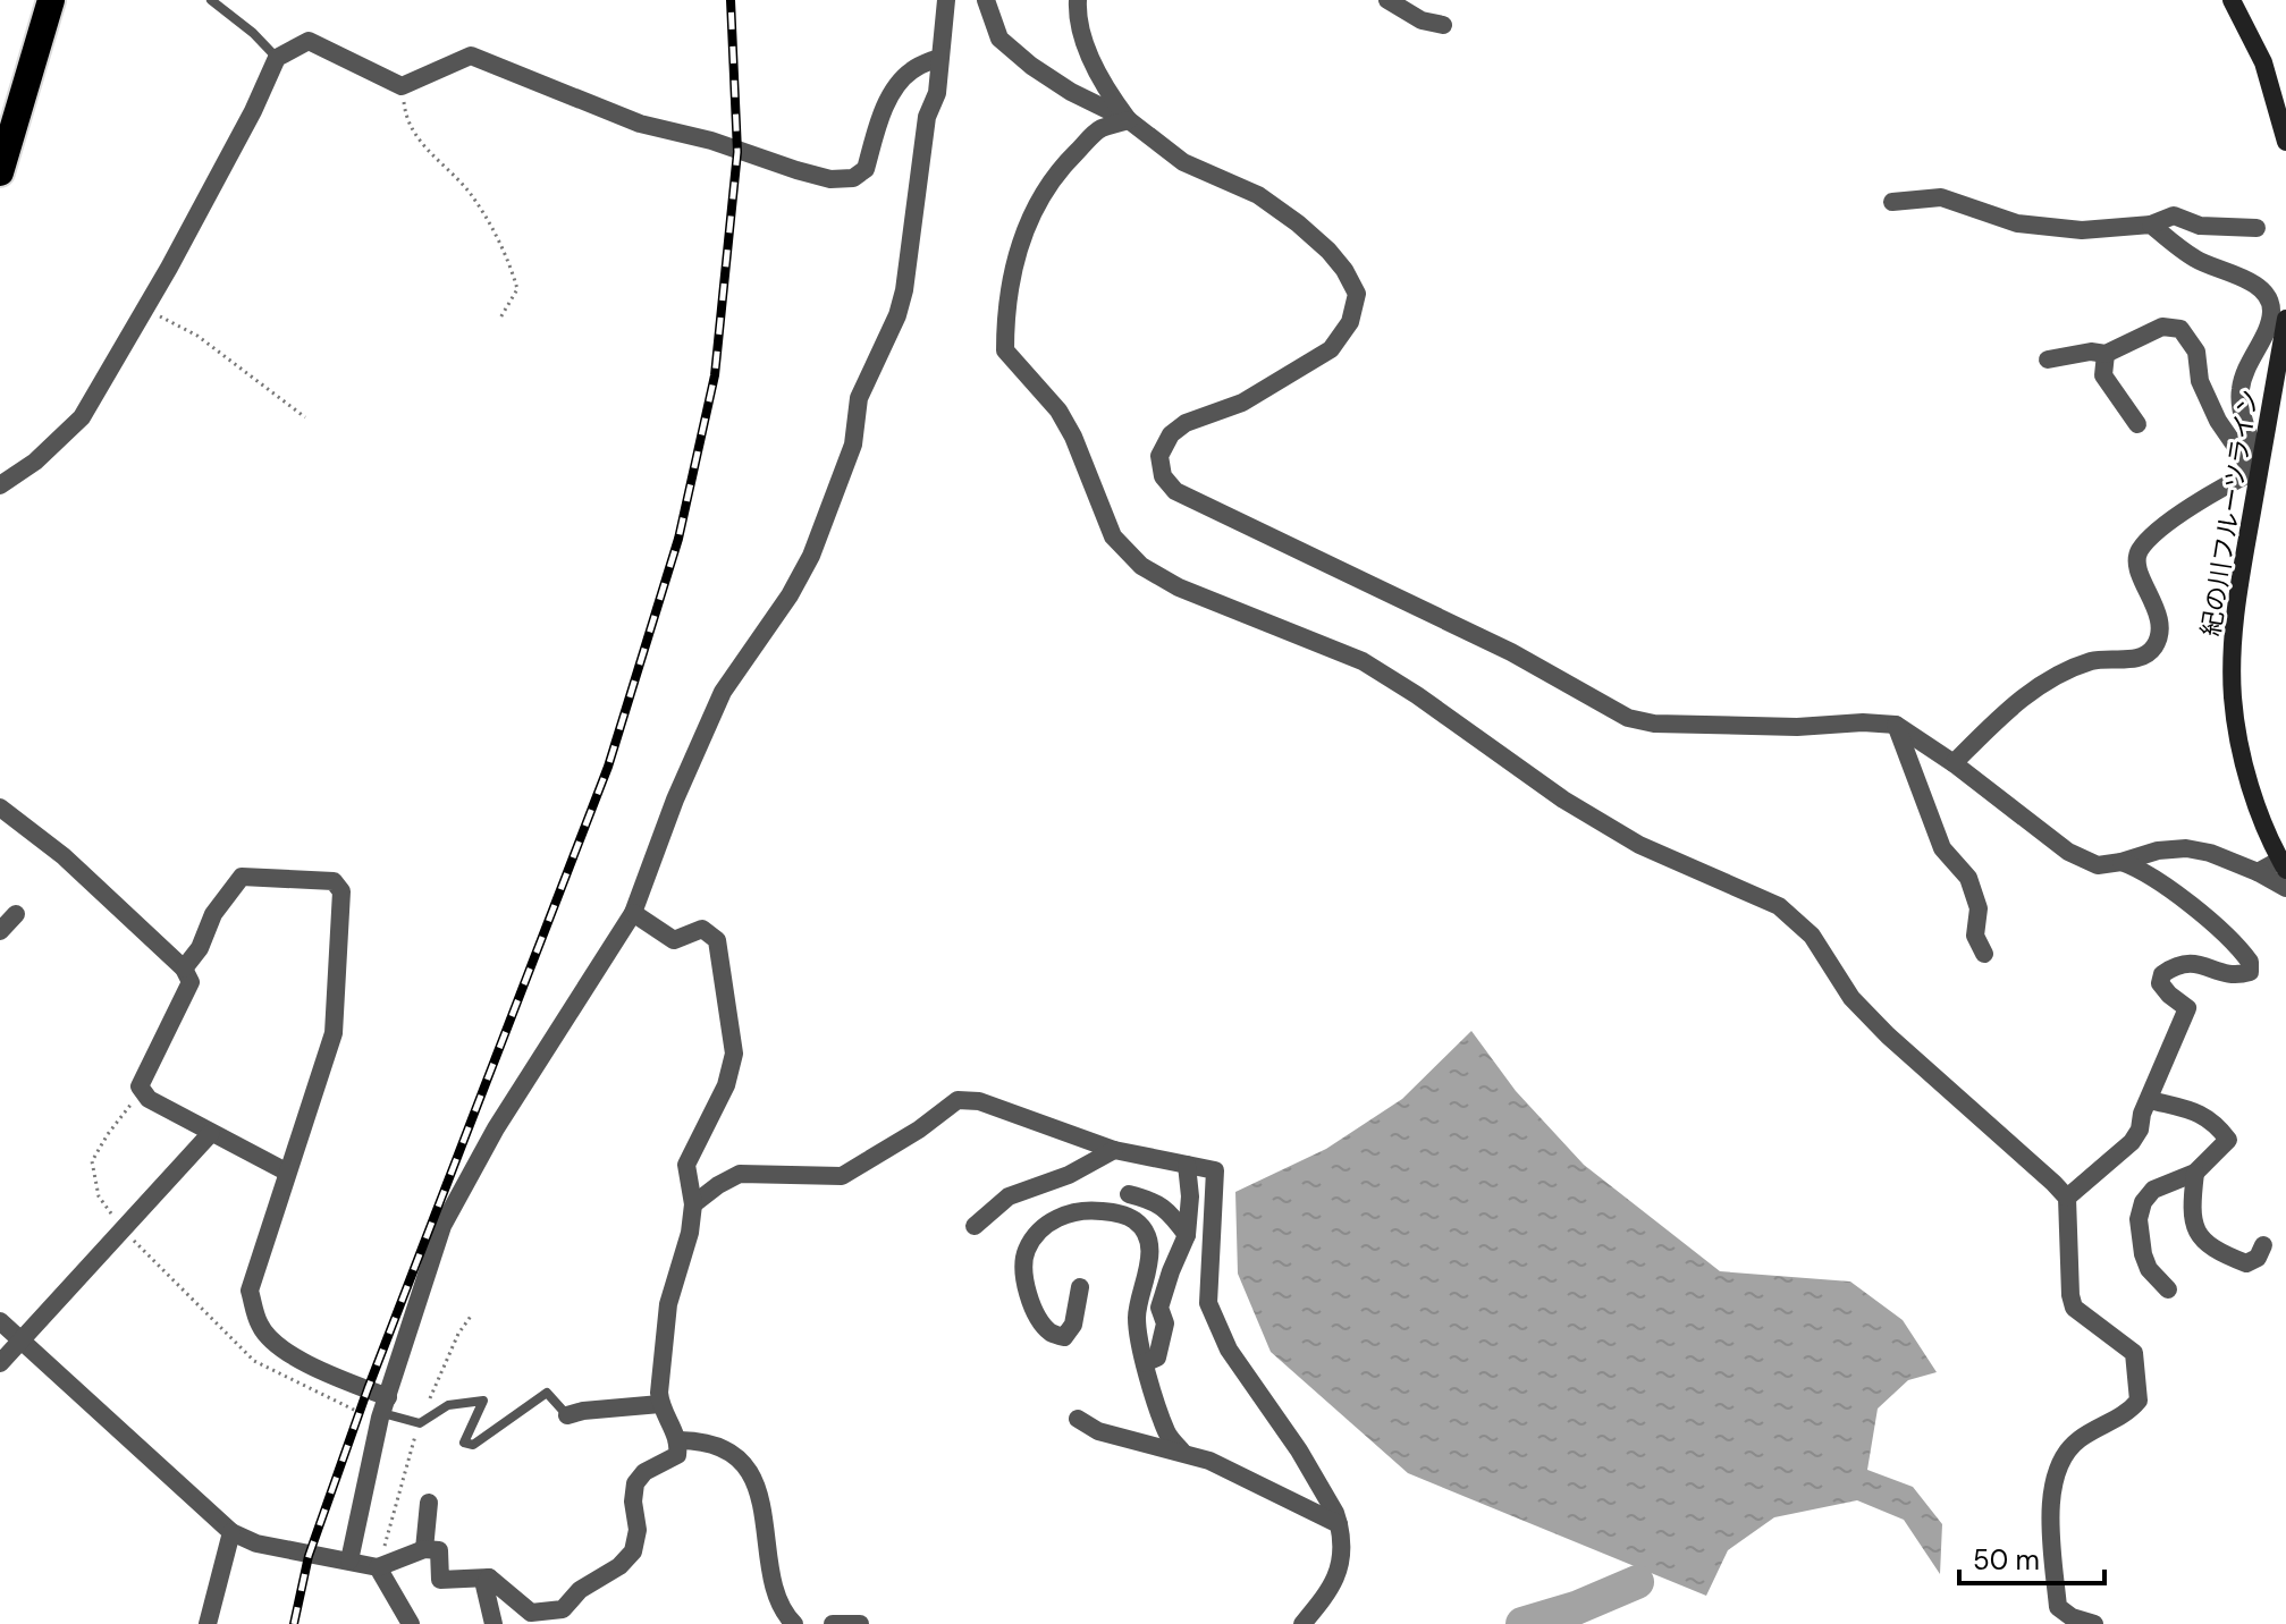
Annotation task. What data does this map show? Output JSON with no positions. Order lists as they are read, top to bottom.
{
  "streets": {
    "street": ["紀の川フルーツライン"]
  },
  "scale_bar": "50 m"
}
